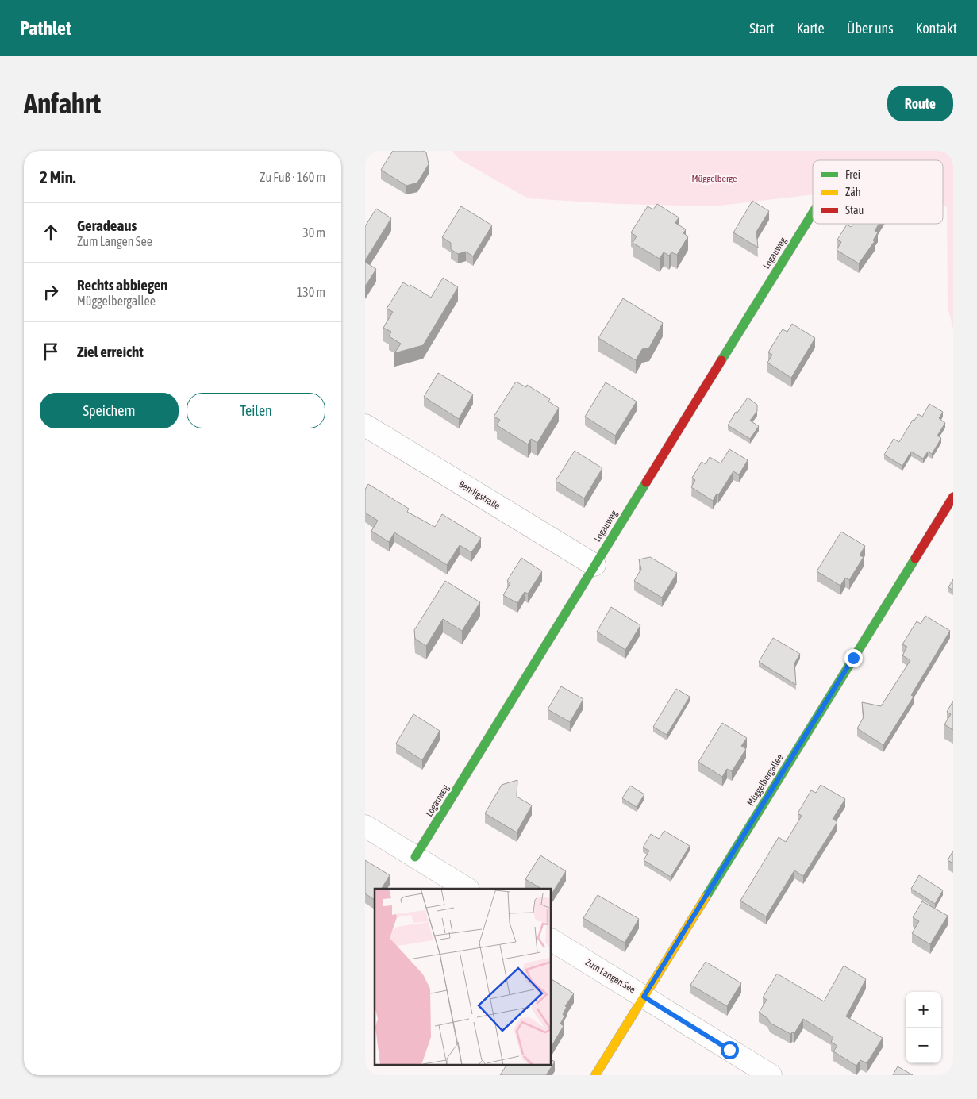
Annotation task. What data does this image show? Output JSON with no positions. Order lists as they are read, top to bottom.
{
  "streets": {
    "street": [
      "Logauweg",
      "Bendigstraße",
      "Müggelbergallee",
      "Zum Langen See"
    ]
  },
  "crossings": [
    ["Logauweg", "Bendigstraße"],
    ["Müggelbergallee", "Zum Langen See"]
  ],
  "parks": ["Müggelberge"],
  "legend": ["Frei", "Zäh", "Stau"],
  "page": {
    "header": "Pathlet",
    "nav": [
      "Start",
      "Karte",
      "Über uns",
      "Kontakt"
    ],
    "buttons": [
      "Route",
      ["Speichern", "Teilen"]
    ],
    "title": "Anfahrt",
    "heading": ["2 Min.", "Zu Fuß · 160 m"],
    "list": [
      ["Geradeaus", "Zum Langen See", "30 m"],
      ["Rechts abbiegen", "Müggelbergallee", "130 m"],
      "Ziel erreicht"
    ],
    "map_buttons": ["+", "−"]
  }
}
